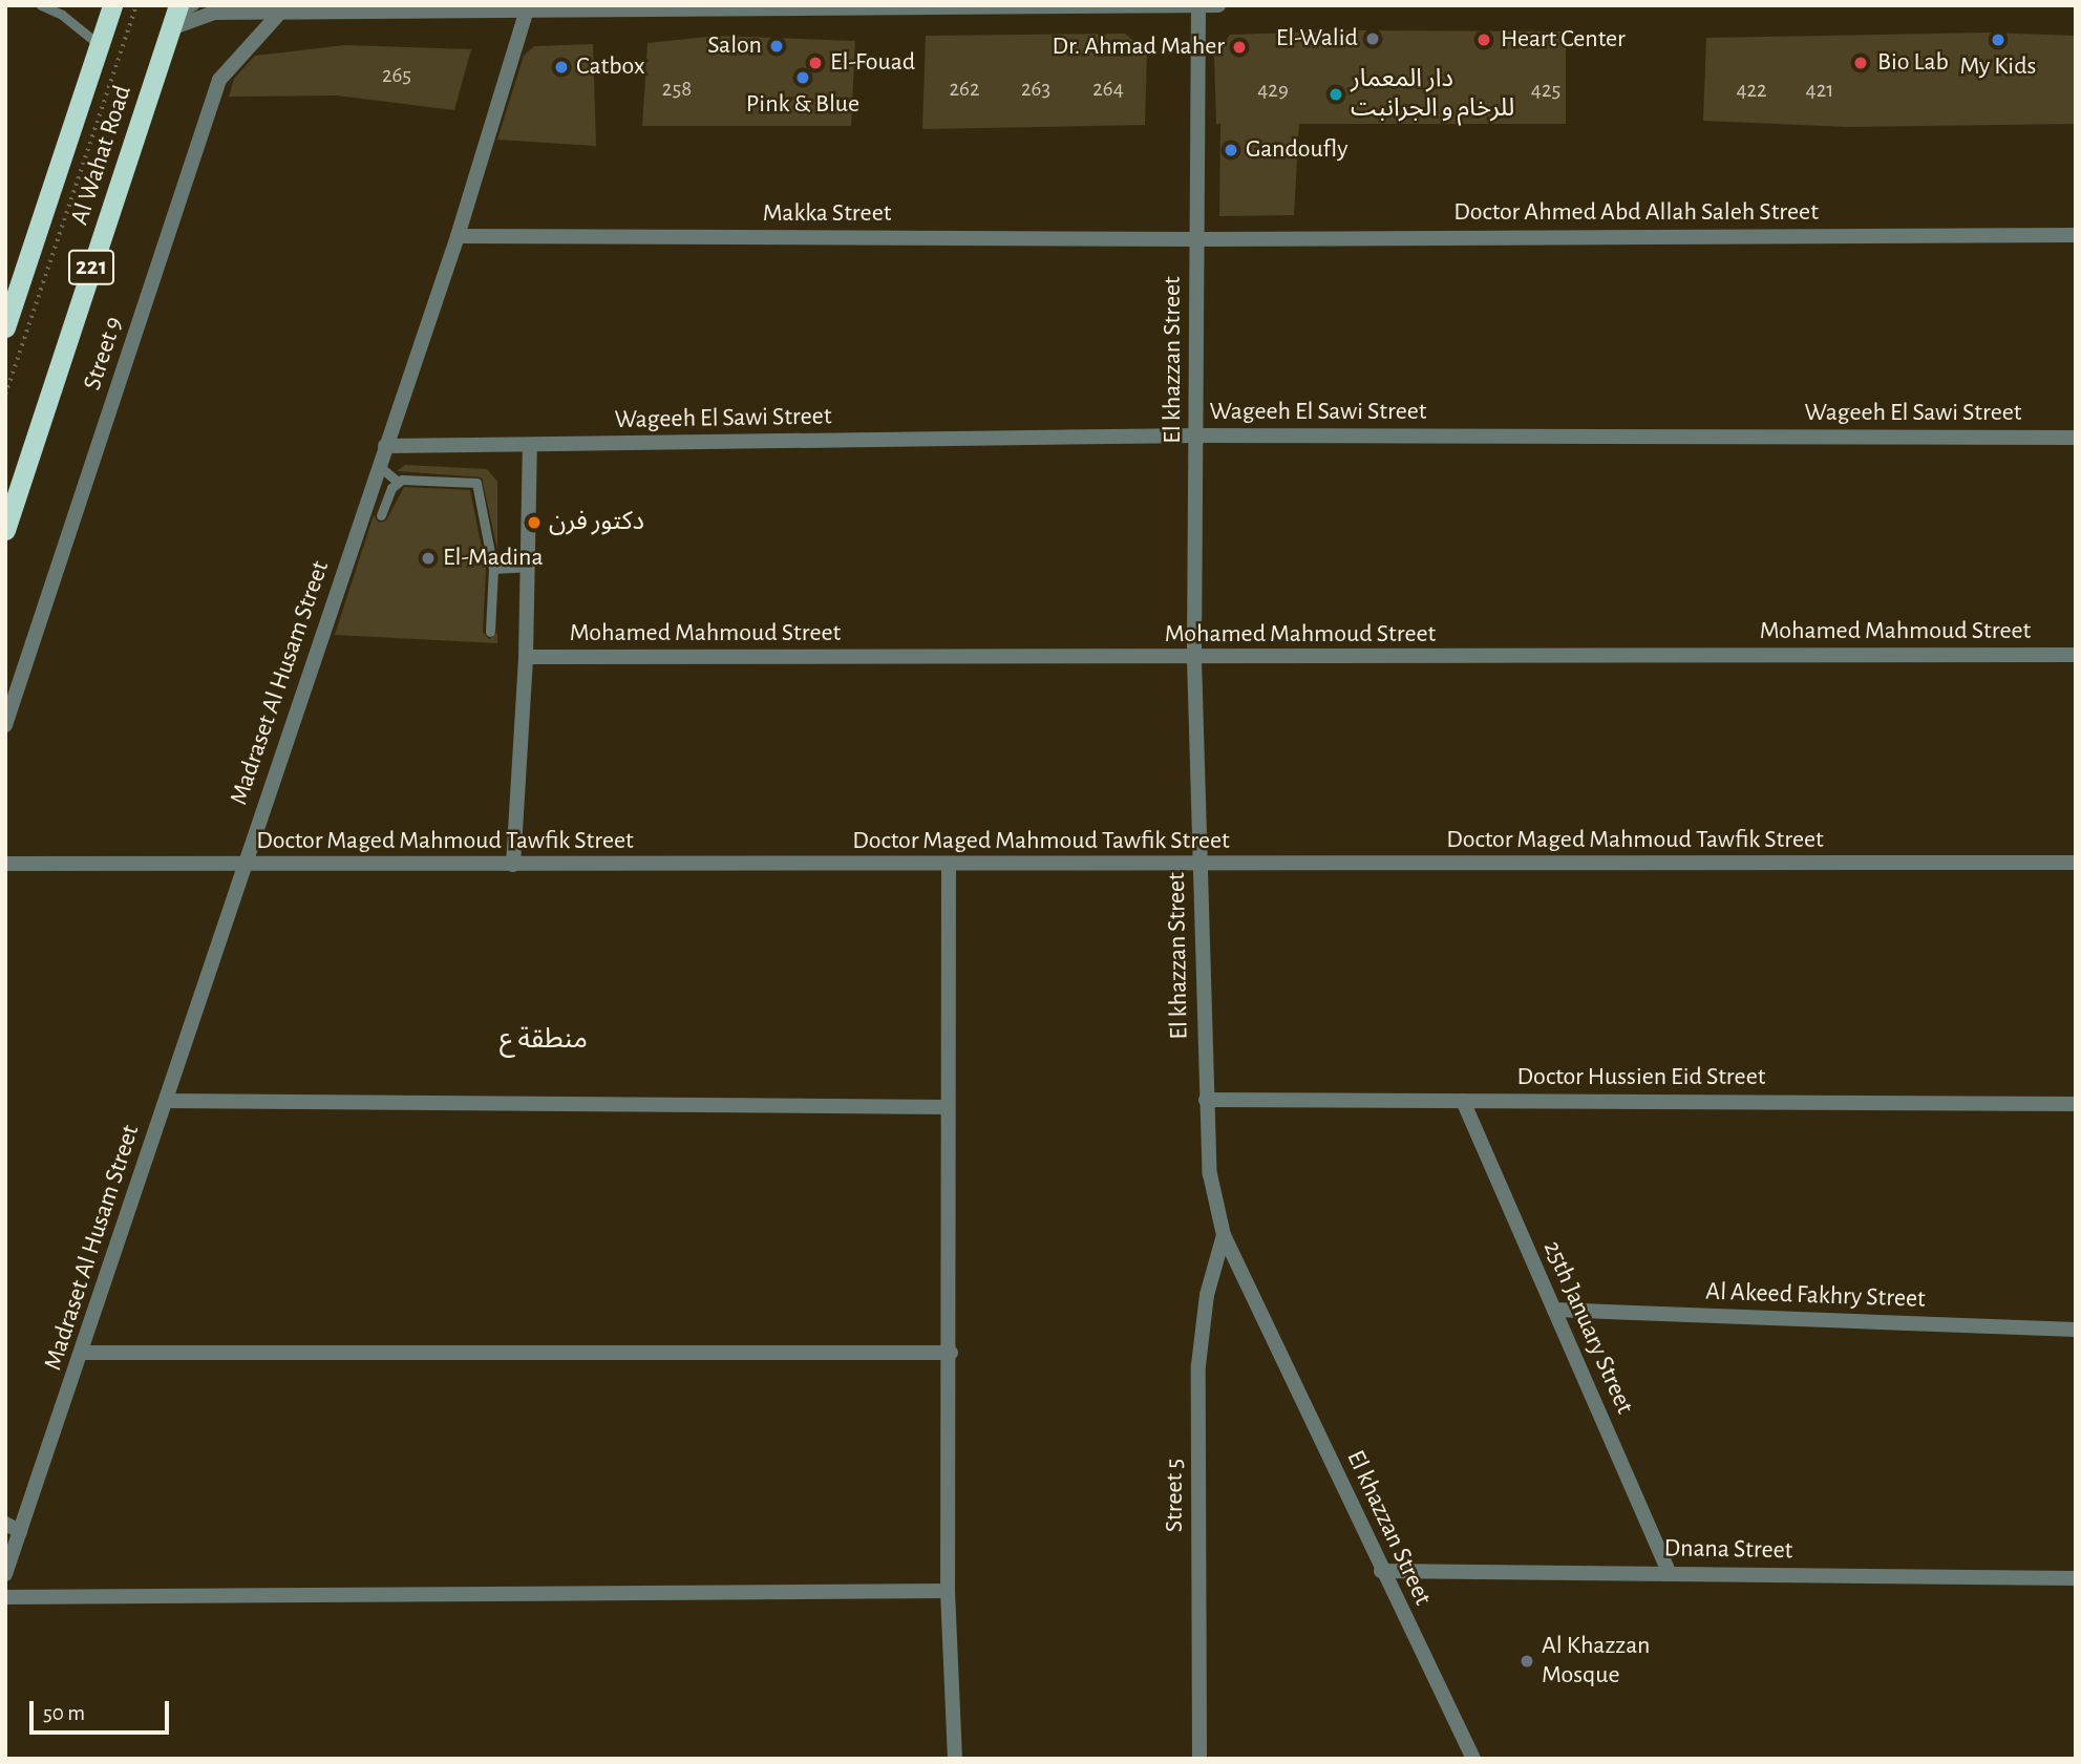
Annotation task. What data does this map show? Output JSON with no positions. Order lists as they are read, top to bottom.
{
  "streets": {
    "highway": ["Al Wahat Road", "221"],
    "street": [
      "Doctor Ahmed Abd Allah Saleh Street",
      "Makka Street",
      "Street 9",
      "El khazzan Street",
      "Wageeh El Sawi Street",
      "Mohamed Mahmoud Street",
      "Madraset Al Husam Street",
      "Doctor Maged Mahmoud Tawfik Street",
      "Doctor Hussien Eid Street",
      "Al Akeed Fakhry Street",
      "25th January Street",
      "Street 5",
      "Dnana Street"
    ]
  },
  "crossings": [
    ["Doctor Ahmed Abd Allah Saleh Street", "Makka Street"],
    ["Doctor Ahmed Abd Allah Saleh Street", "El khazzan Street"],
    ["Makka Street", "El khazzan Street"],
    ["Makka Street", "Madraset Al Husam Street"],
    ["El khazzan Street", "Wageeh El Sawi Street"],
    ["El khazzan Street", "Mohamed Mahmoud Street"],
    ["El khazzan Street", "Doctor Maged Mahmoud Tawfik Street"],
    ["El khazzan Street", "Doctor Hussien Eid Street"],
    ["El khazzan Street", "Street 5"],
    ["El khazzan Street", "Dnana Street"],
    ["Wageeh El Sawi Street", "Madraset Al Husam Street"],
    ["Madraset Al Husam Street", "Doctor Maged Mahmoud Tawfik Street"],
    ["Doctor Hussien Eid Street", "25th January Street"],
    ["Al Akeed Fakhry Street", "25th January Street"],
    ["25th January Street", "Dnana Street"]
  ],
  "districts": ["منطقة ع"],
  "places": [
    "El-Walid",
    "Heart Center",
    "My Kids",
    "Salon",
    "Dr. Ahmad Maher",
    "El-Fouad",
    "Bio Lab",
    "Catbox",
    "Pink & Blue",
    "دار المعمار للرخام و الجرانبت",
    "Gandoufly",
    "دكتور فرن",
    "El-Madina",
    "Al Khazzan Mosque"
  ],
  "house_numbers": [
    "265",
    "258",
    "262",
    "263",
    "264",
    "429",
    "425",
    "422",
    "421"
  ],
  "scale_bar": "50 m"
}
